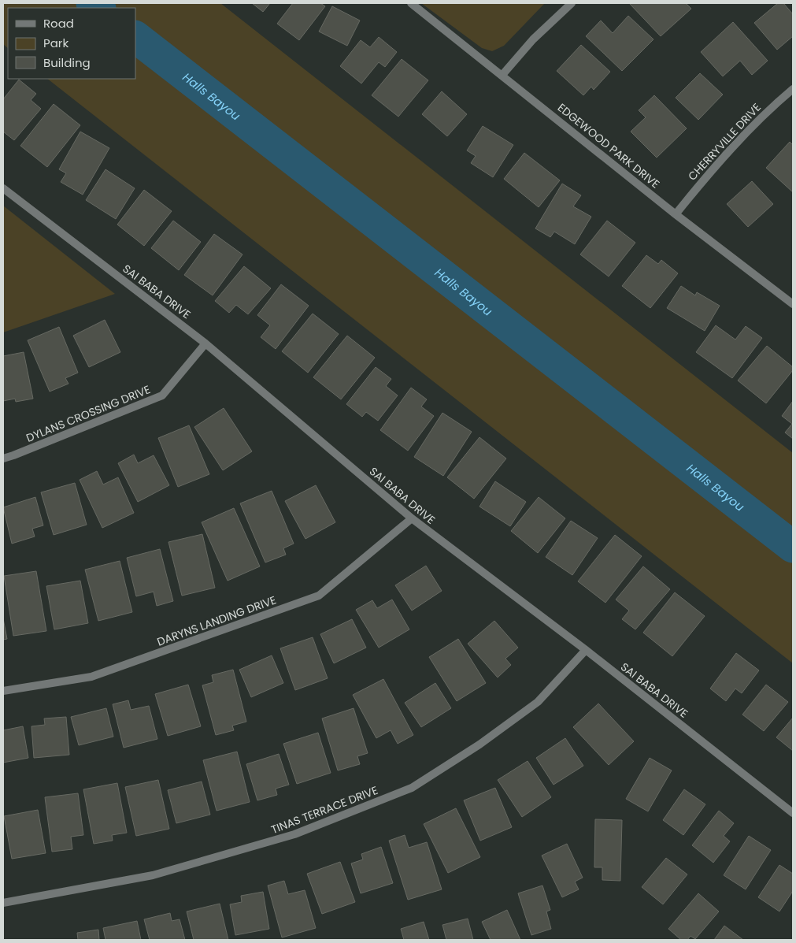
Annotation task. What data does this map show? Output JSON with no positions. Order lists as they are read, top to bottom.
{
  "streets": {
    "street": [
      "CHERRYVILLE DRIVE",
      "EDGEWOOD PARK DRIVE",
      "SAI BABA DRIVE",
      "DYLANS CROSSING DRIVE",
      "DARYNS LANDING DRIVE",
      "TINAS TERRACE DRIVE"
    ]
  },
  "crossings": [
    ["CHERRYVILLE DRIVE", "EDGEWOOD PARK DRIVE"],
    ["SAI BABA DRIVE", "DYLANS CROSSING DRIVE"],
    ["SAI BABA DRIVE", "DARYNS LANDING DRIVE"],
    ["SAI BABA DRIVE", "TINAS TERRACE DRIVE"]
  ],
  "water": ["Halls Bayou"],
  "legend": ["Road", "Park", "Building"]
}
